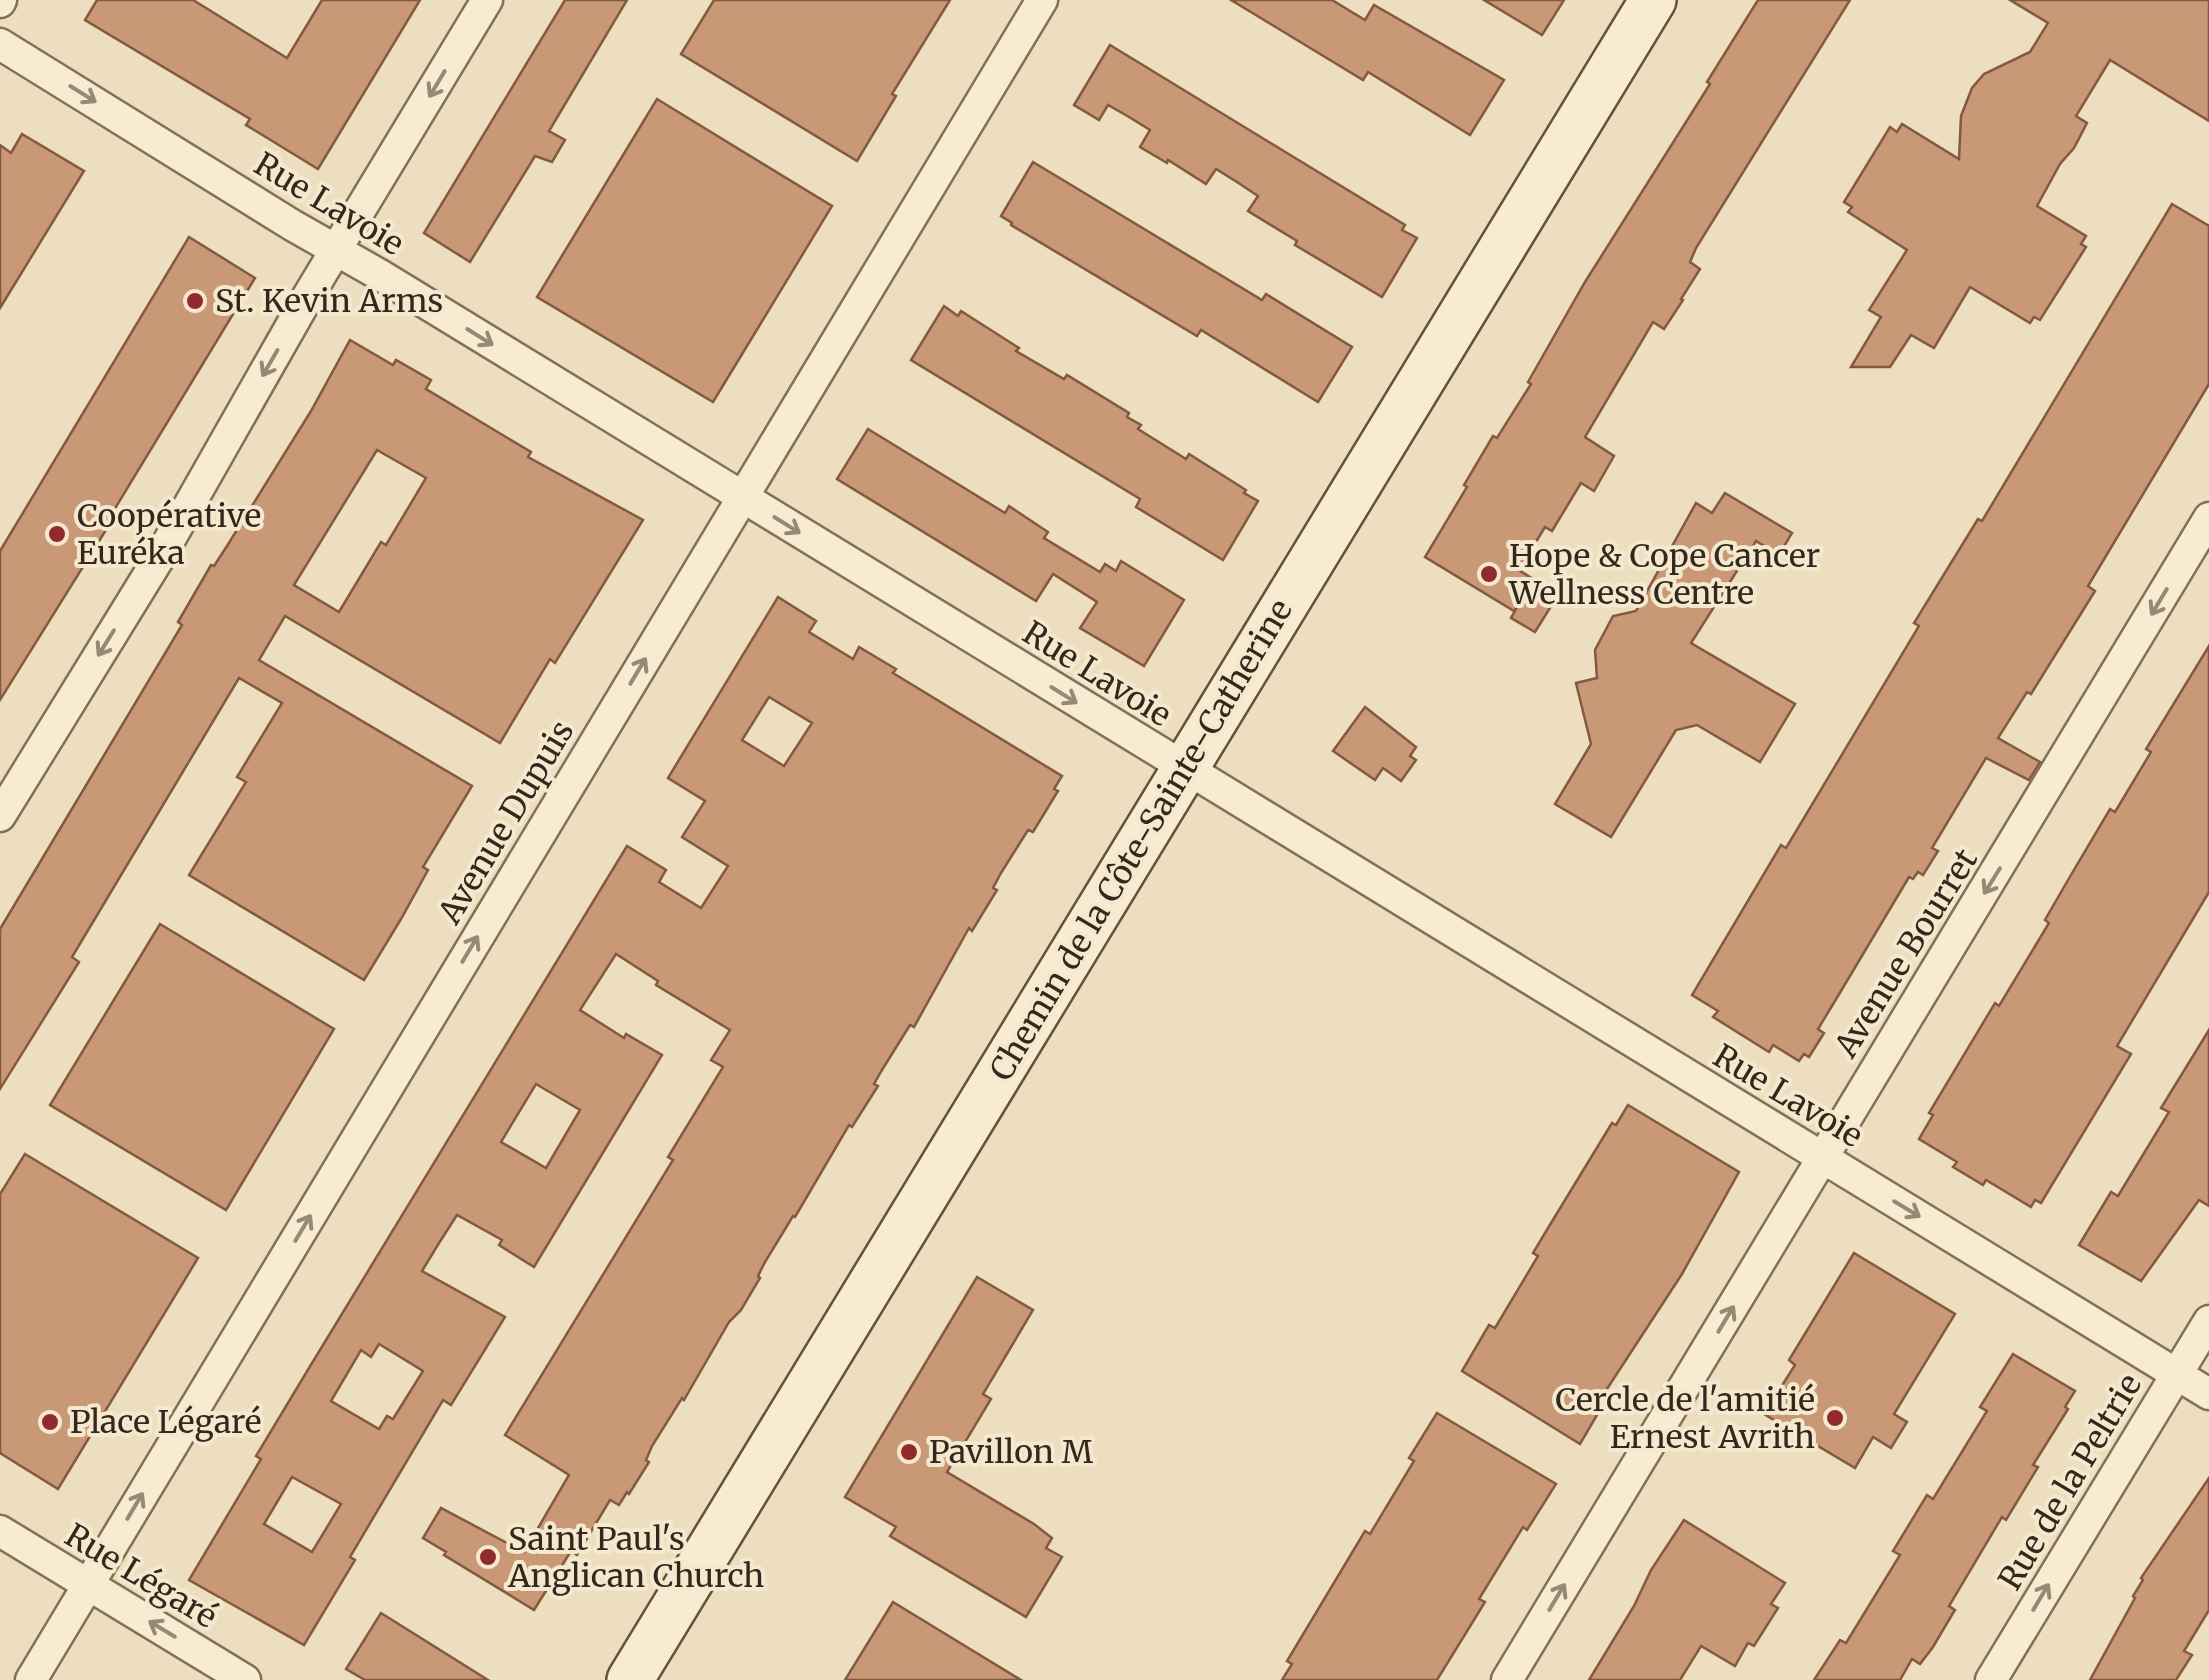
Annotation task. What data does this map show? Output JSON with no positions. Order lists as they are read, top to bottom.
{
  "streets": {
    "main road": ["Chemin de la Côte-Sainte-Catherine"],
    "street": [
      "Rue Lavoie",
      "Avenue Dupuis",
      "Avenue Bourret",
      "Rue de la Peltrie",
      "Rue Légaré"
    ]
  },
  "crossings": [
    ["Rue Lavoie", "Avenue Dupuis"],
    ["Rue Lavoie", "Chemin de la Côte-Sainte-Catherine"],
    ["Rue Lavoie", "Avenue Bourret"],
    ["Rue Lavoie", "Rue de la Peltrie"],
    ["Avenue Dupuis", "Rue Légaré"]
  ],
  "one_way": [
    "Rue Lavoie",
    "Avenue Dupuis",
    "Rue de la Peltrie",
    "Rue Légaré"
  ],
  "places": [
    "St. Kevin Arms",
    "Coopérative Euréka",
    "Hope & Cope Cancer Wellness Centre",
    "Cercle de l'amitié Ernest Avrith",
    "Place Légaré",
    "Pavillon M",
    "Saint Paul's Anglican Church"
  ]
}
